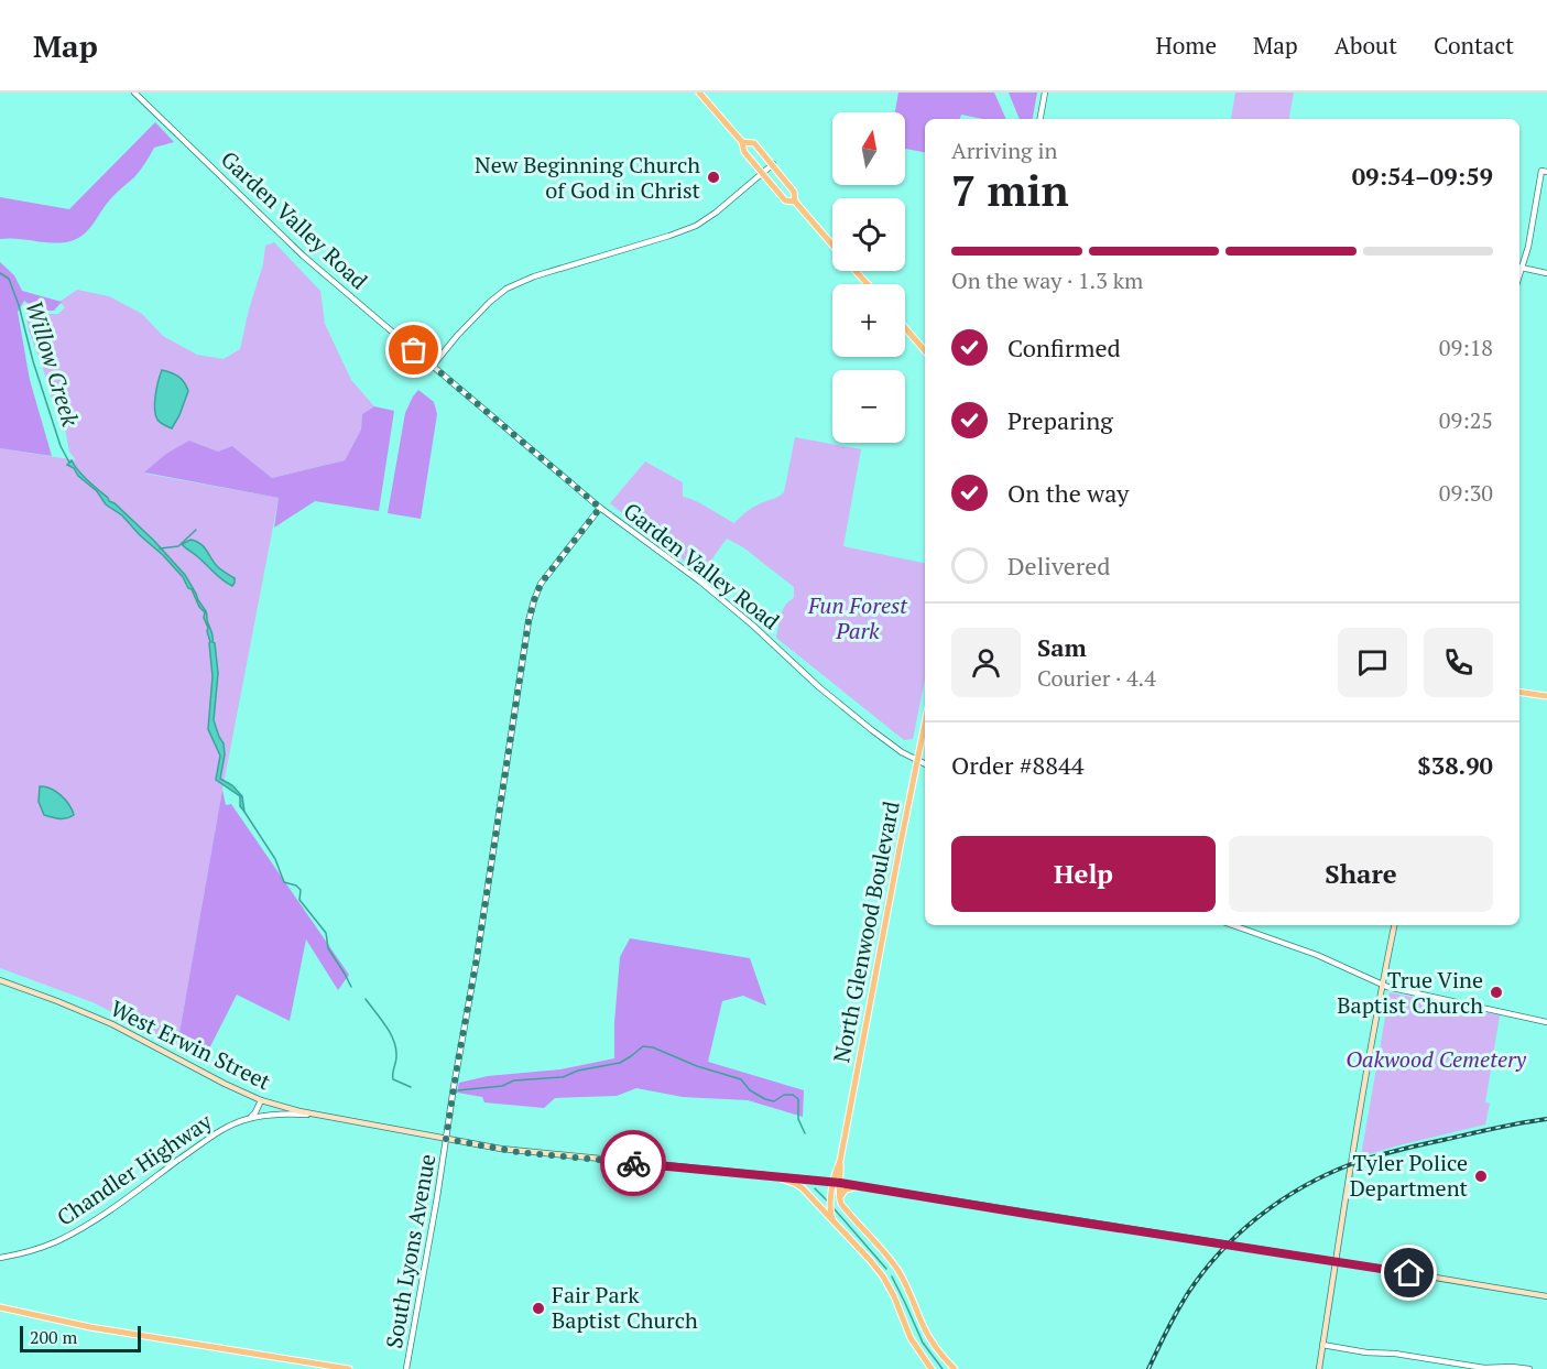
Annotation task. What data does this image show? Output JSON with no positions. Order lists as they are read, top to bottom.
{
  "streets": {
    "main road": ["North Glenwood Boulevard", "West Erwin Street"],
    "street": ["Garden Valley Road", "Chandler Highway", "South Lyons Avenue"]
  },
  "crossings": [
    ["Garden Valley Road", "North Glenwood Boulevard"],
    ["Garden Valley Road", "South Lyons Avenue"],
    ["North Glenwood Boulevard", "West Erwin Street"],
    ["West Erwin Street", "Chandler Highway"],
    ["West Erwin Street", "South Lyons Avenue"]
  ],
  "water": ["Willow Creek"],
  "parks": ["Fun Forest Park", "Oakwood Cemetery"],
  "places": [
    "New Beginning Church of God in Christ",
    "True Vine Baptist Church",
    "Tyler Police Department",
    "Fair Park Baptist Church"
  ],
  "scale_bar": "200 m",
  "north": "top",
  "page": {
    "header": "Map",
    "nav": [
      "Home",
      "Map",
      "About",
      "Contact"
    ],
    "map_buttons": ["+", "−"],
    "heading": ["7 min", "Arriving in", "09:54–09:59"],
    "panel": [
      "Sam",
      "Courier · 4.4",
      "Order #8844",
      "$38.90"
    ],
    "bar": "On the way · 1.3 km",
    "list": [
      ["Confirmed", "09:18"],
      ["Preparing", "09:25"],
      ["On the way", "09:30"],
      "Delivered"
    ],
    "buttons": ["Help", "Share"],
    "scale": "200 m"
  }
}
